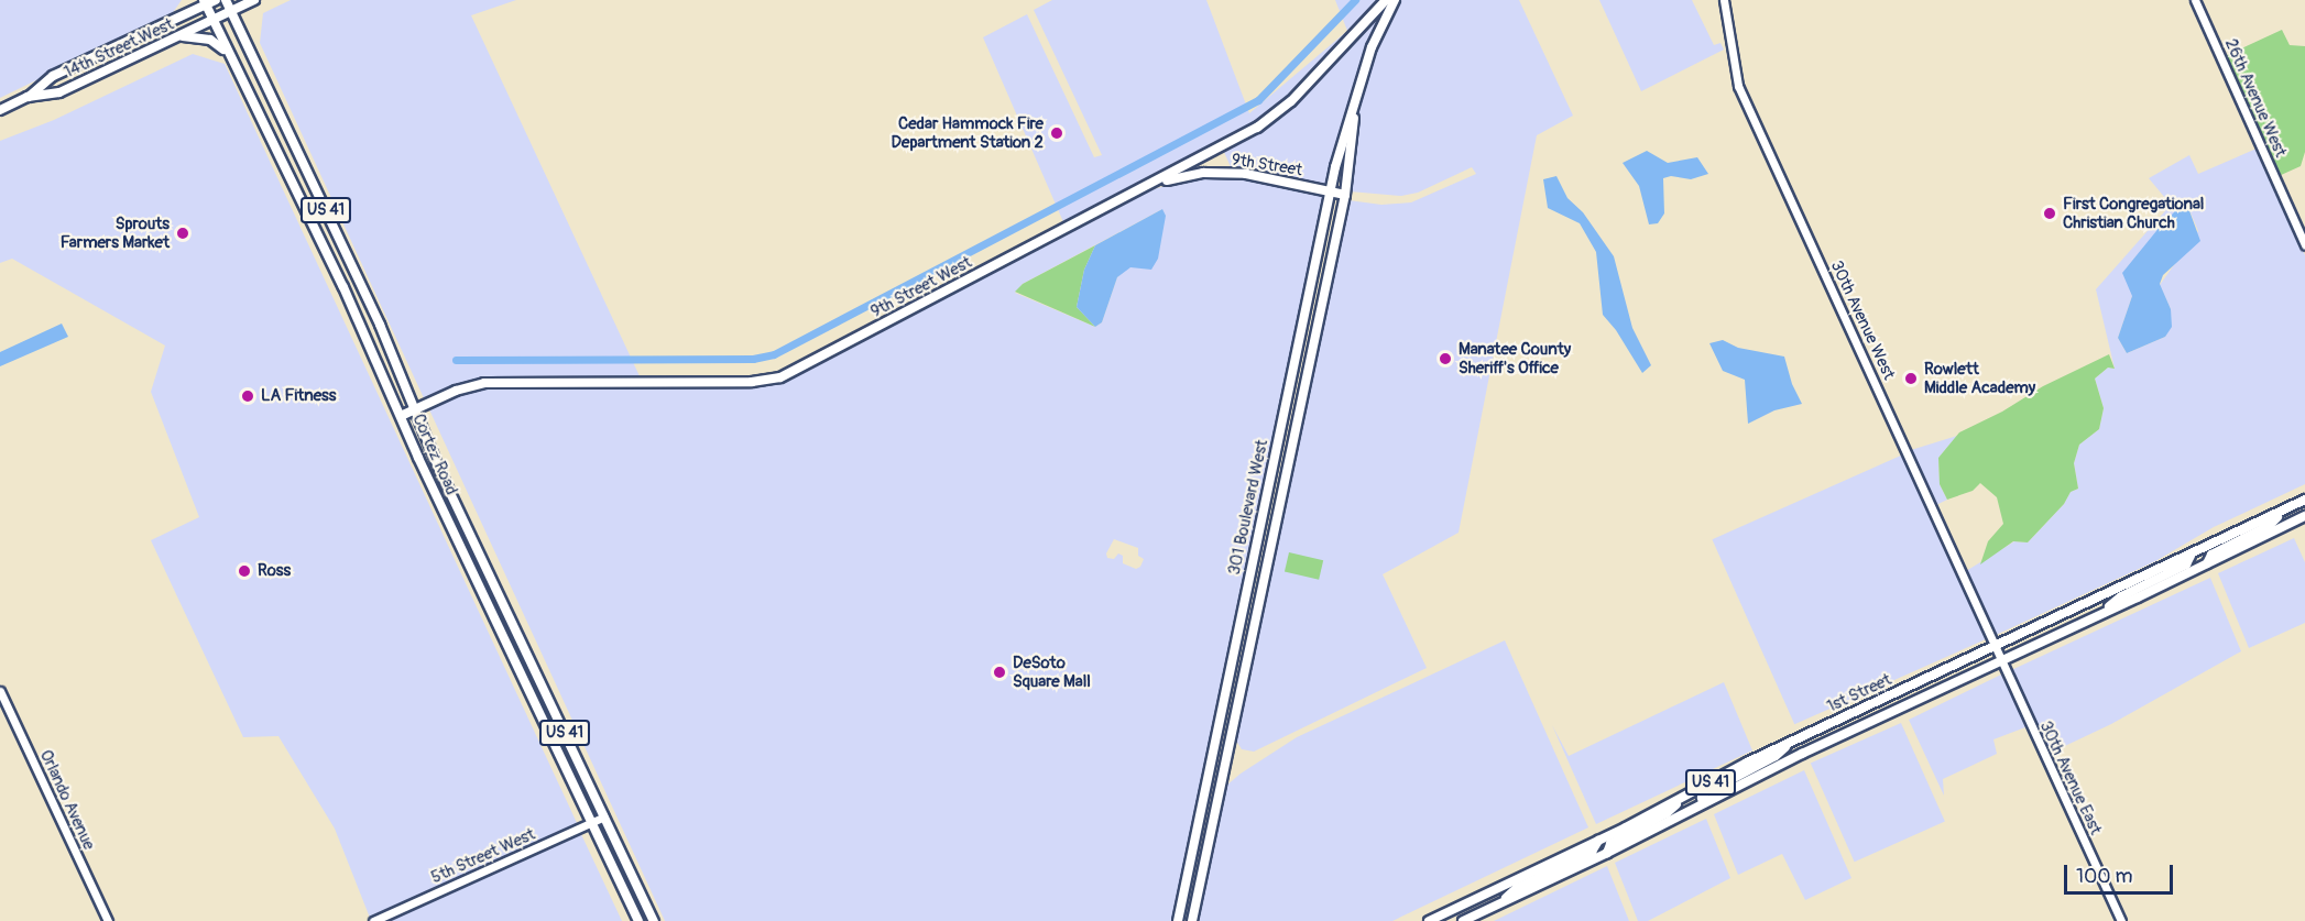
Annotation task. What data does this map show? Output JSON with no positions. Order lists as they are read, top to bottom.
{
  "streets": {
    "main road": [
      "14th Street West",
      "9th Street",
      "US 41",
      "9th Street West",
      "Cortez Road",
      "301 Boulevard West",
      "1st Street"
    ],
    "street": [
      "26th Avenue West",
      "30th Avenue West",
      "30th Avenue East",
      "Orlando Avenue",
      "5th Street West"
    ]
  },
  "crossings": [
    ["14th Street West", "Cortez Road"],
    ["9th Street", "9th Street West"],
    ["9th Street", "301 Boulevard West"],
    ["9th Street West", "Cortez Road"],
    ["30th Avenue West", "1st Street"],
    ["30th Avenue West", "30th Avenue East"],
    ["Cortez Road", "5th Street West"],
    ["1st Street", "30th Avenue East"]
  ],
  "places": [
    "Cedar Hammock Fire Department Station 2",
    "First Congregational Christian Church",
    "Sprouts Farmers Market",
    "Manatee County Sheriff's Office",
    "Rowlett Middle Academy",
    "LA Fitness",
    "Ross",
    "DeSoto Square Mall"
  ],
  "scale_bar": "100 m"
}
